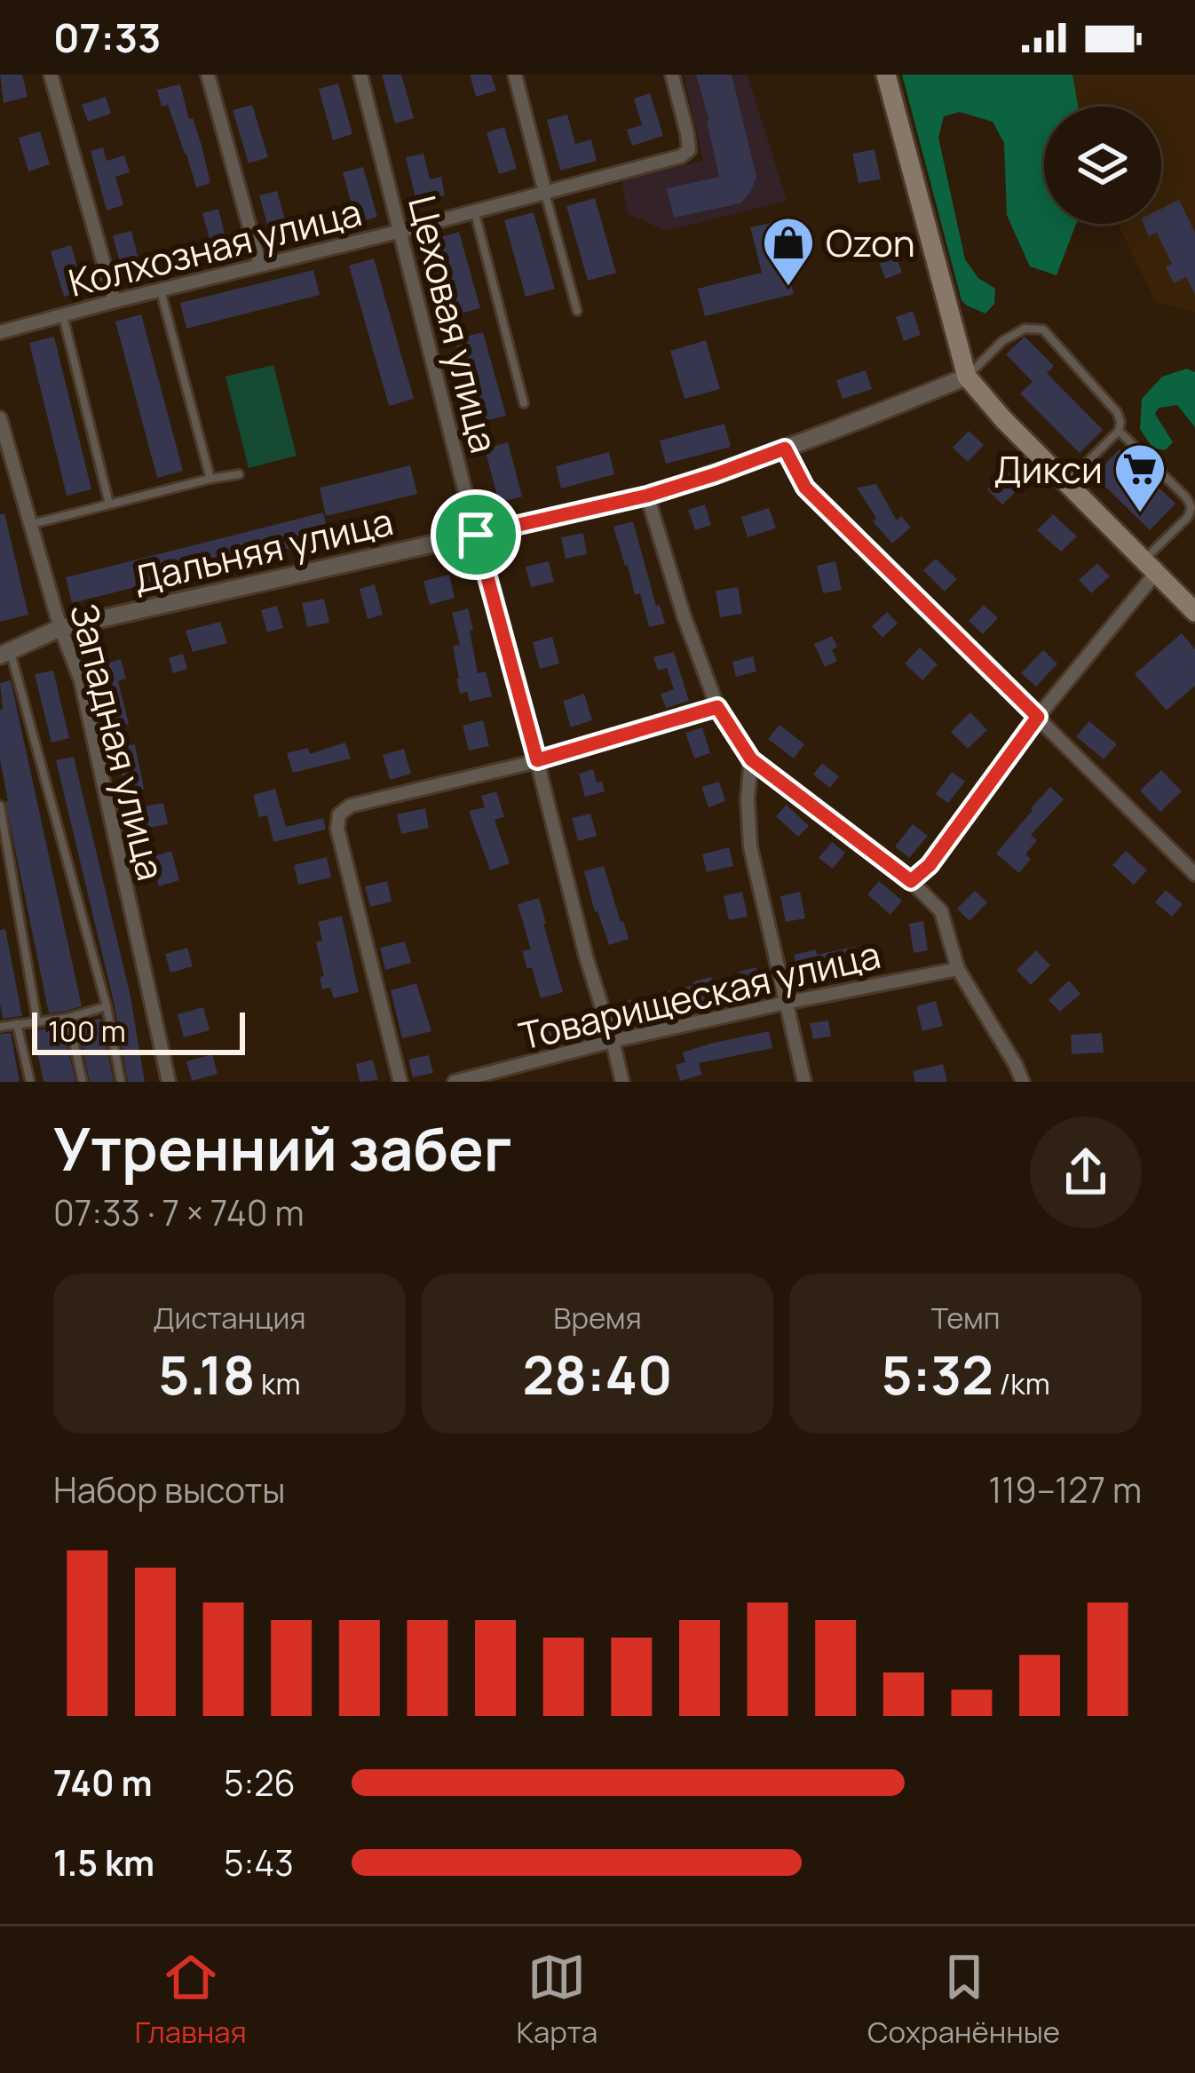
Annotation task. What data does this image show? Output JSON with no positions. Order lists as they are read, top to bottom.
{
  "streets": {
    "street": [
      "Колхозная улица",
      "Цеховая улица",
      "Дальняя улица",
      "Западная улица",
      "Товарищеская улица"
    ]
  },
  "crossings": [
    ["Колхозная улица", "Цеховая улица"],
    ["Цеховая улица", "Дальняя улица"],
    ["Цеховая улица", "Товарищеская улица"],
    ["Дальняя улица", "Западная улица"]
  ],
  "places": {
    "shop": ["Ozon"],
    "supermarket": ["Дикси"]
  },
  "scale_bar": "100 m",
  "page": {
    "status": "07:33",
    "scale": "100 m",
    "heading": ["Утренний забег", "07:33 · 7 × 740 m"],
    "stats": [
      ["Дистанция", "5.18 km"],
      ["Время", "28:40"],
      ["Темп", "5:32 /km"]
    ],
    "chart": ["Набор высоты", "119–127 m"],
    "list": [
      {
        "name": "740 m",
        "note": "5:26"
      },
      {
        "name": "1.5 km",
        "note": "5:43"
      }
    ],
    "tabs": ["Главная", "Карта", "Сохранённые"]
  }
}
